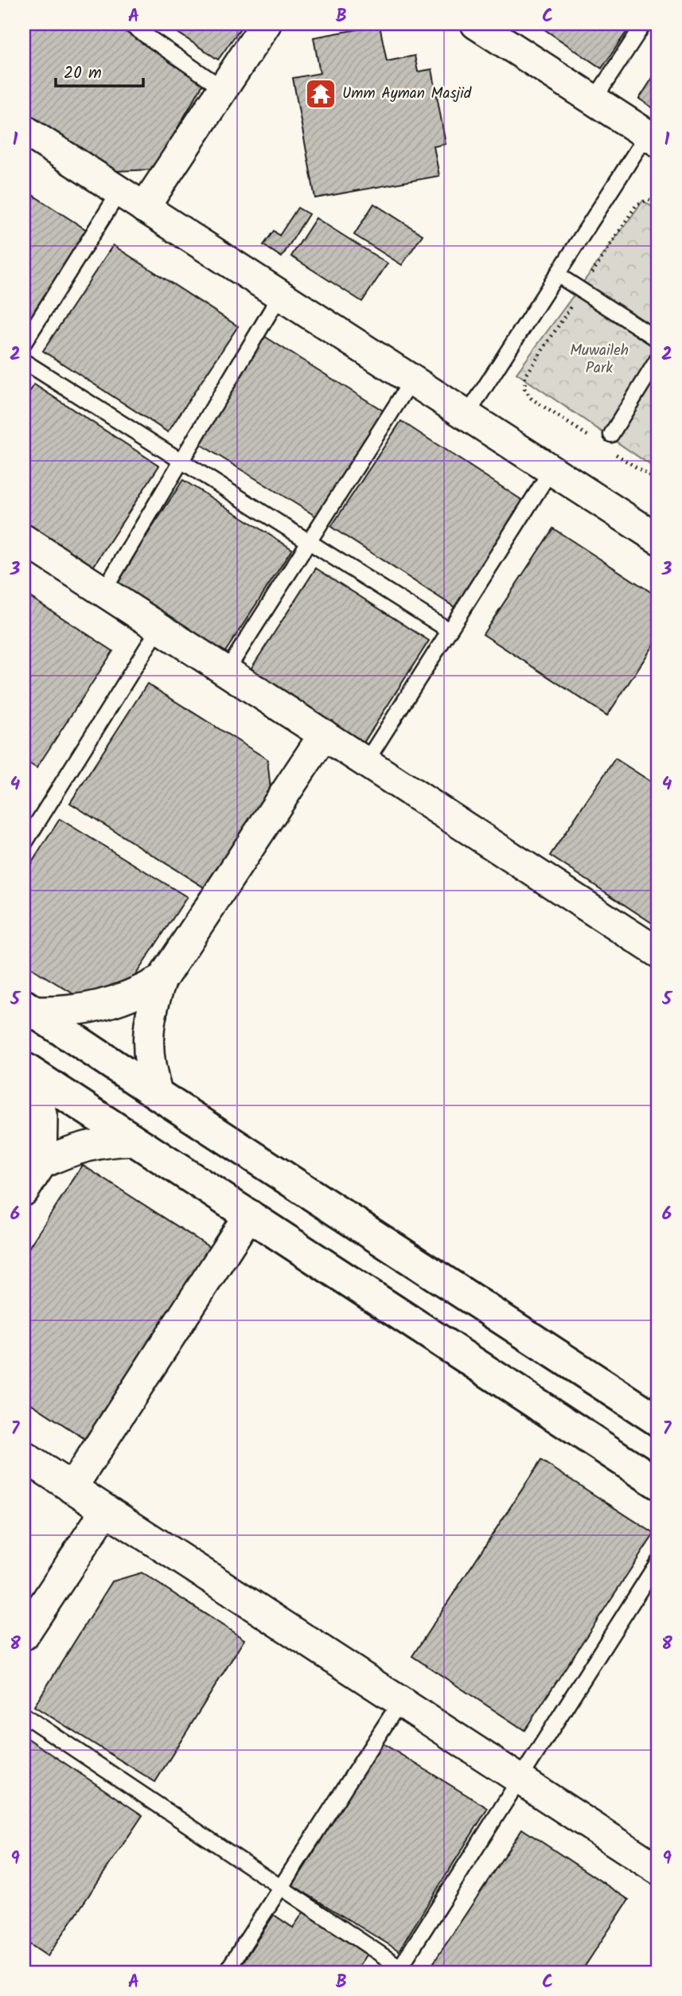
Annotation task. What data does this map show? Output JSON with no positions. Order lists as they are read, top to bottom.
{
  "parks": ["Muwaileh Park"],
  "places": {
    "temple": ["Umm Ayman Masjid"]
  },
  "scale_bar": "20 m",
  "grid": {
    "columns": ["A", "B", "C"],
    "rows": [
      "1",
      "2",
      "3",
      "4",
      "5",
      "6",
      "7",
      "8",
      "9"
    ]
  }
}
